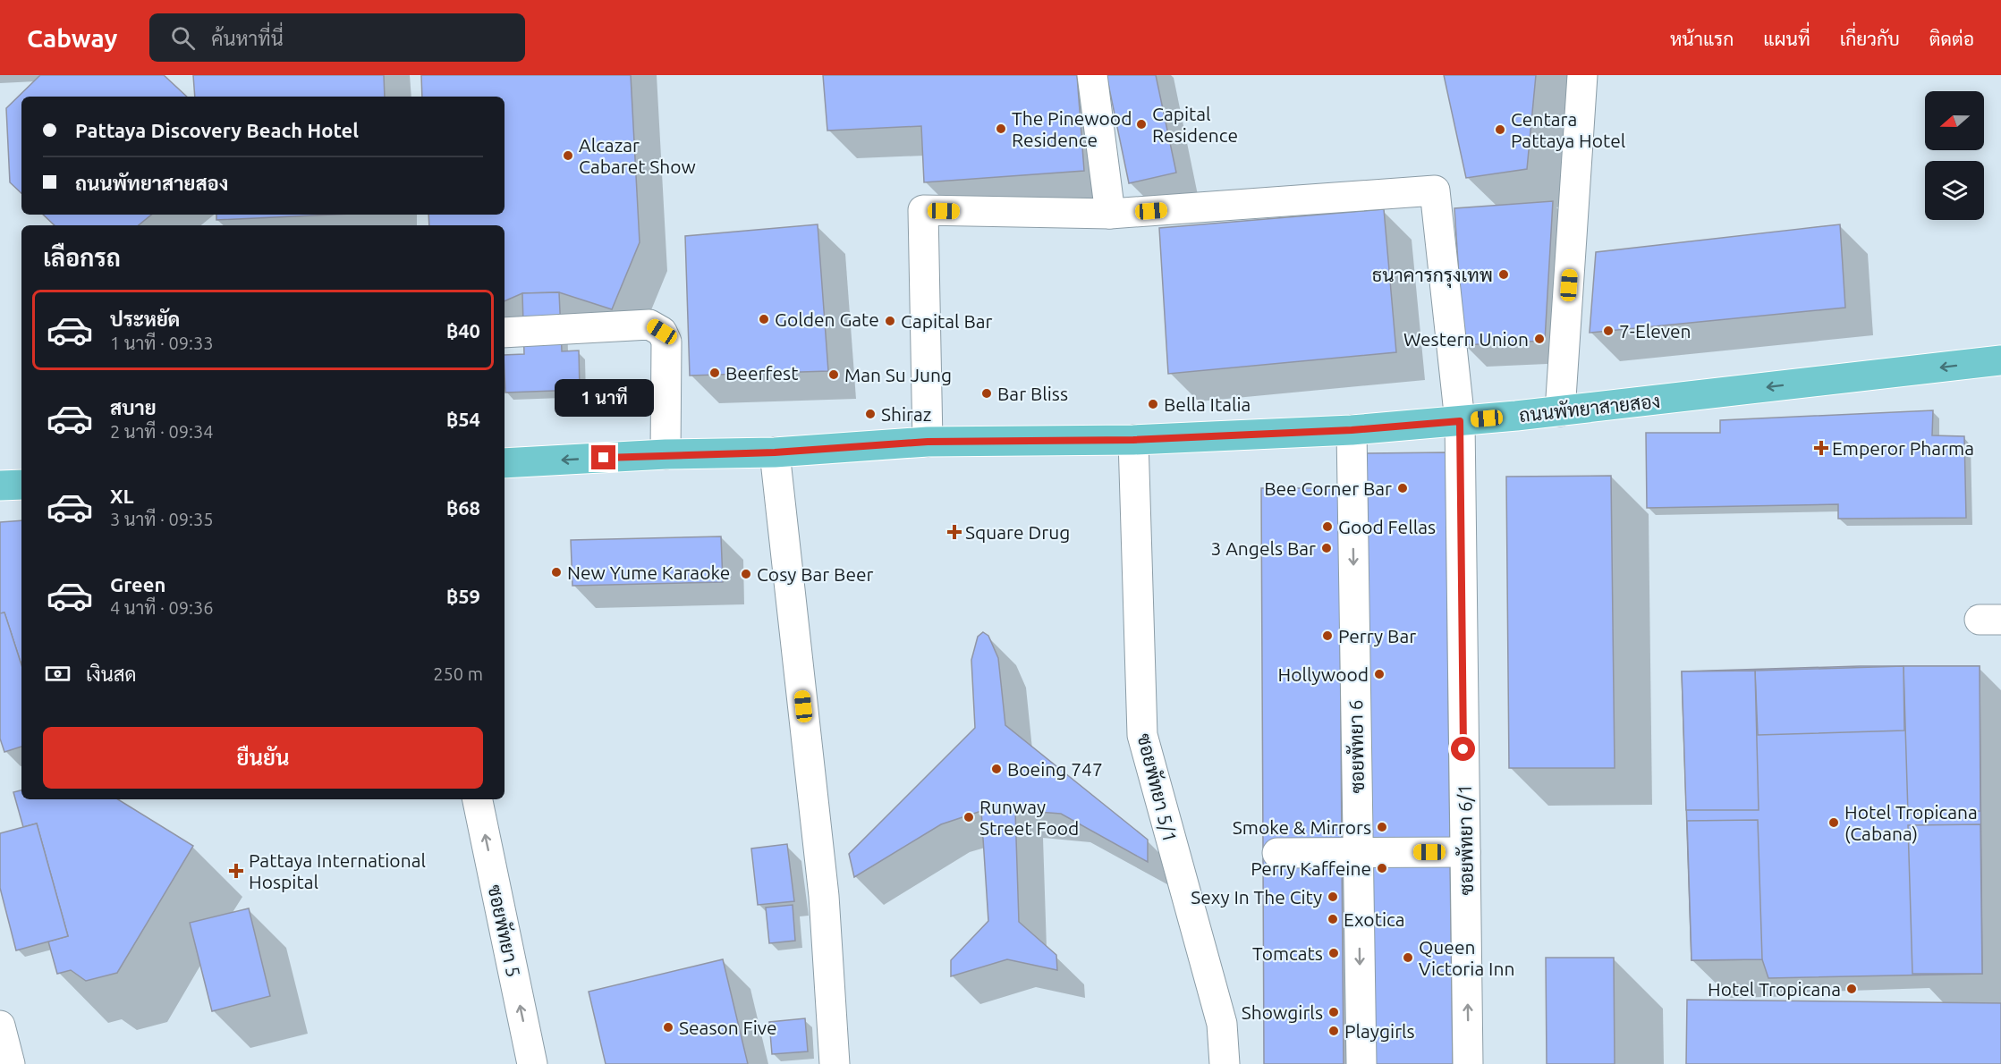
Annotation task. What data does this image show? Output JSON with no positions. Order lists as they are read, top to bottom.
{
  "streets": {
    "main road": ["ถนนพัทยาสายสอง"],
    "street": [
      "ซอยพัทยา 6",
      "ซอยพัทยา 5/1",
      "ซอยพัทยา 6/1",
      "ซอยพัทยา 5"
    ]
  },
  "crossings": [
    ["ถนนพัทยาสายสอง", "ซอยพัทยา 6"],
    ["ถนนพัทยาสายสอง", "ซอยพัทยา 5/1"],
    ["ถนนพัทยาสายสอง", "ซอยพัทยา 6/1"]
  ],
  "one_way": ["ถนนพัทยาสายสอง", "ซอยพัทยา 6", "ซอยพัทยา 5"],
  "places": {
    "other": [
      "Capital Residence",
      "The Pinewood Residence",
      "Centara Pattaya Hotel",
      "Alcazar Cabaret Show",
      "ธนาคารกรุงเทพ",
      "Golden Gate",
      "Capital Bar",
      "7-Eleven",
      "Western Union",
      "Beerfest",
      "Man Su Jung",
      "Bar Bliss",
      "Bella Italia",
      "Shiraz",
      "Bee Corner Bar",
      "Good Fellas",
      "3 Angels Bar",
      "New Yume Karaoke",
      "Cosy Bar Beer",
      "Perry Bar",
      "Hollywood",
      "Boeing 747",
      "Runway Street Food",
      "Hotel Tropicana (Cabana)",
      "Smoke & Mirrors",
      "Perry Kaffeine",
      "Sexy In The City",
      "Exotica",
      "Tomcats",
      "Queen Victoria Inn",
      "Hotel Tropicana",
      "Showgirls",
      "Season Five",
      "Playgirls"
    ],
    "health": ["Emperor Pharma", "Square Drug", "Pattaya International Hospital"]
  },
  "north": "left",
  "page": {
    "header": "Cabway",
    "search": "ค้นหาที่นี่",
    "nav": [
      "หน้าแรก",
      "แผนที่",
      "เกี่ยวกับ",
      "ติดต่อ"
    ],
    "banner": ["Pattaya Discovery Beach Hotel", "ถนนพัทยาสายสอง"],
    "heading": "เลือกรถ",
    "list": [
      {
        "name": "ประหยัด",
        "note": "1 นาที · 09:33",
        "value": "฿40"
      },
      {
        "name": "สบาย",
        "note": "2 นาที · 09:34",
        "value": "฿54"
      },
      {
        "name": "XL",
        "note": "3 นาที · 09:35",
        "value": "฿68"
      },
      {
        "name": "Green",
        "note": "4 นาที · 09:36",
        "value": "฿59"
      }
    ],
    "bubble": "1 นาที",
    "pay": ["เงินสด", "250 m"],
    "buttons": "ยืนยัน"
  }
}
